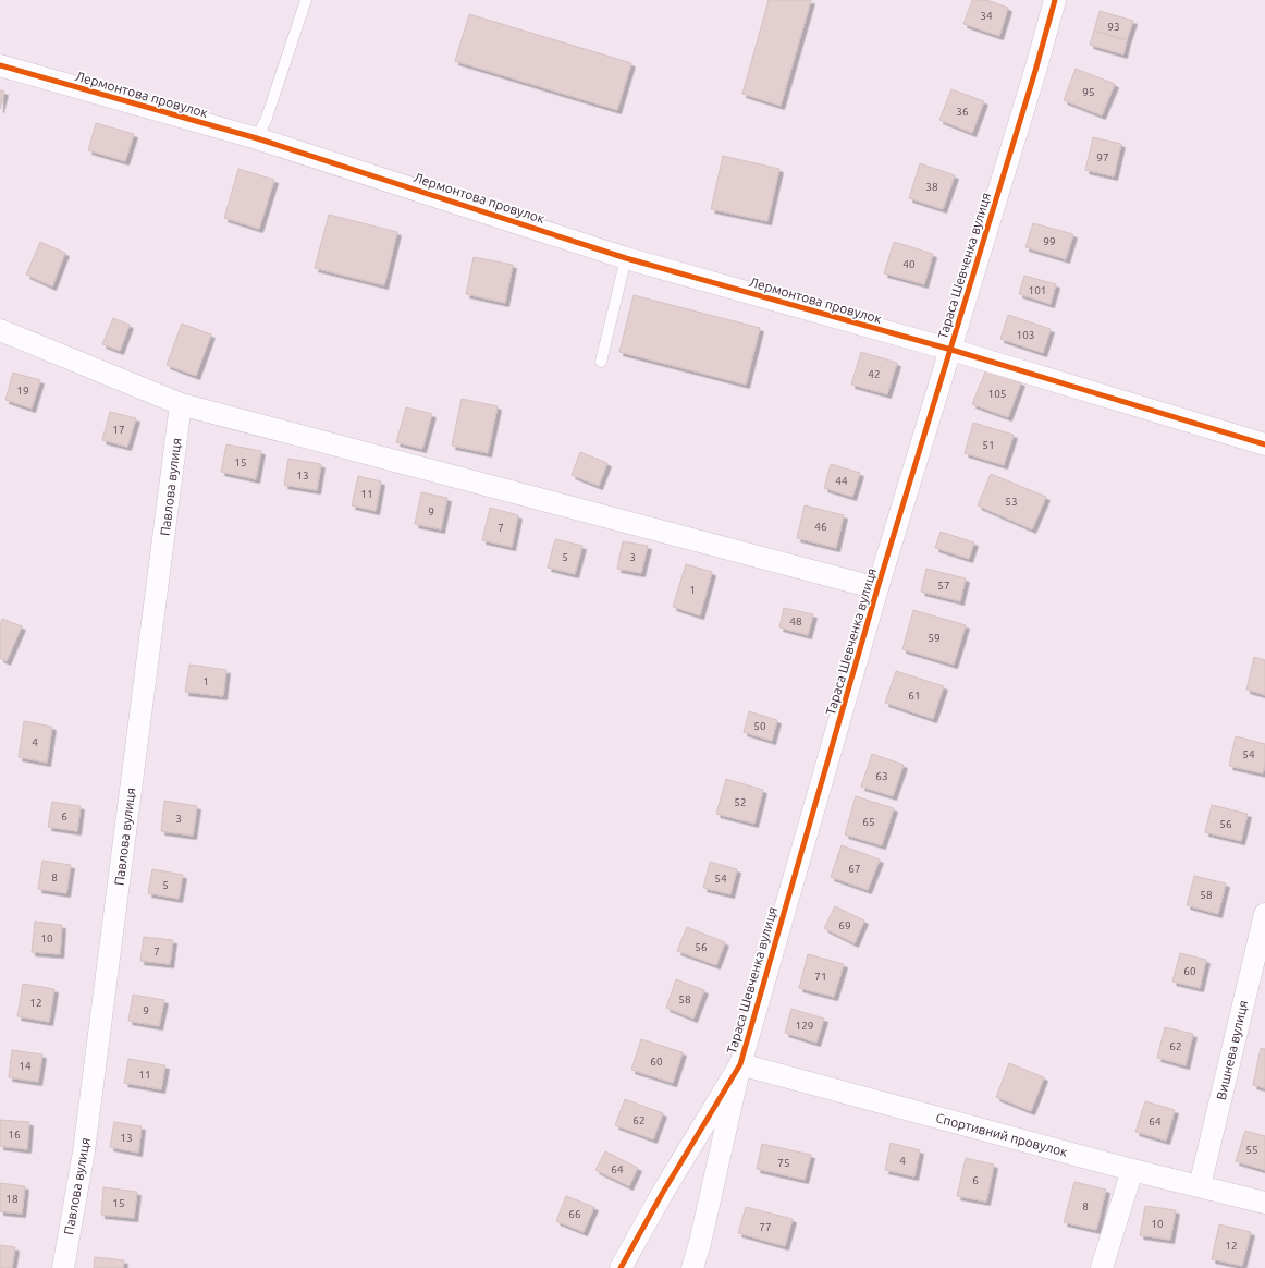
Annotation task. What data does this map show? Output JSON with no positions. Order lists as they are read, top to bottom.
{
  "streets": {
    "street": [
      "Лермонтова провулок",
      "Тараса Шевченка вулиця",
      "Павлова вулиця",
      "Вишнева вулиця",
      "Спортивний провулок"
    ]
  },
  "crossings": [
    ["Лермонтова провулок", "Тараса Шевченка вулиця"],
    ["Тараса Шевченка вулиця", "Спортивний провулок"],
    ["Вишнева вулиця", "Спортивний провулок"]
  ],
  "house_numbers": [
    "34",
    "93",
    "95",
    "36",
    "97",
    "38",
    "99",
    "40",
    "101",
    "103",
    "42",
    "19",
    "105",
    "17",
    "51",
    "15",
    "13",
    "44",
    "11",
    "53",
    "9",
    "46",
    "7",
    "5",
    "3",
    "57",
    "1",
    "48",
    "59",
    "1",
    "61",
    "50",
    "4",
    "54",
    "63",
    "52",
    "6",
    "3",
    "65",
    "56",
    "67",
    "8",
    "54",
    "5",
    "58",
    "69",
    "10",
    "56",
    "7",
    "60",
    "71",
    "58",
    "12",
    "9",
    "129",
    "62",
    "60",
    "14",
    "11",
    "62",
    "64",
    "16",
    "13",
    "55",
    "4",
    "75",
    "64",
    "6",
    "18",
    "15",
    "8",
    "66",
    "10",
    "77",
    "12"
  ]
}
